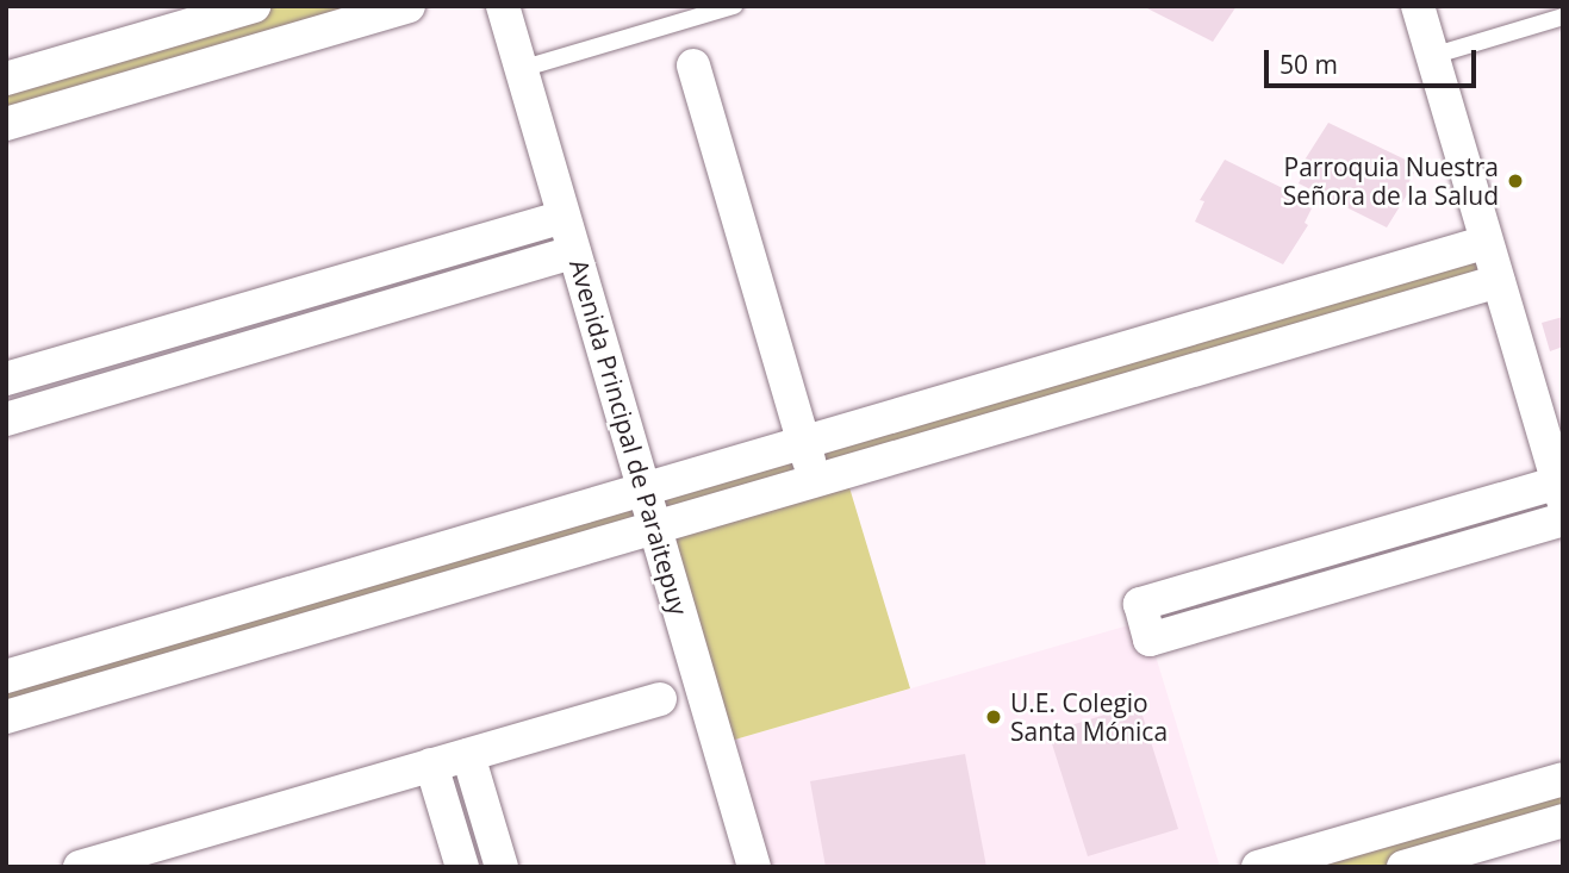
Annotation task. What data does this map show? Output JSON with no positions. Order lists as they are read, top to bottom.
{
  "streets": {
    "street": ["Avenida Principal de Paraitepuy"]
  },
  "places": ["Parroquia Nuestra Señora de la Salud", "U.E. Colegio Santa Mónica"],
  "scale_bar": "50 m"
}
